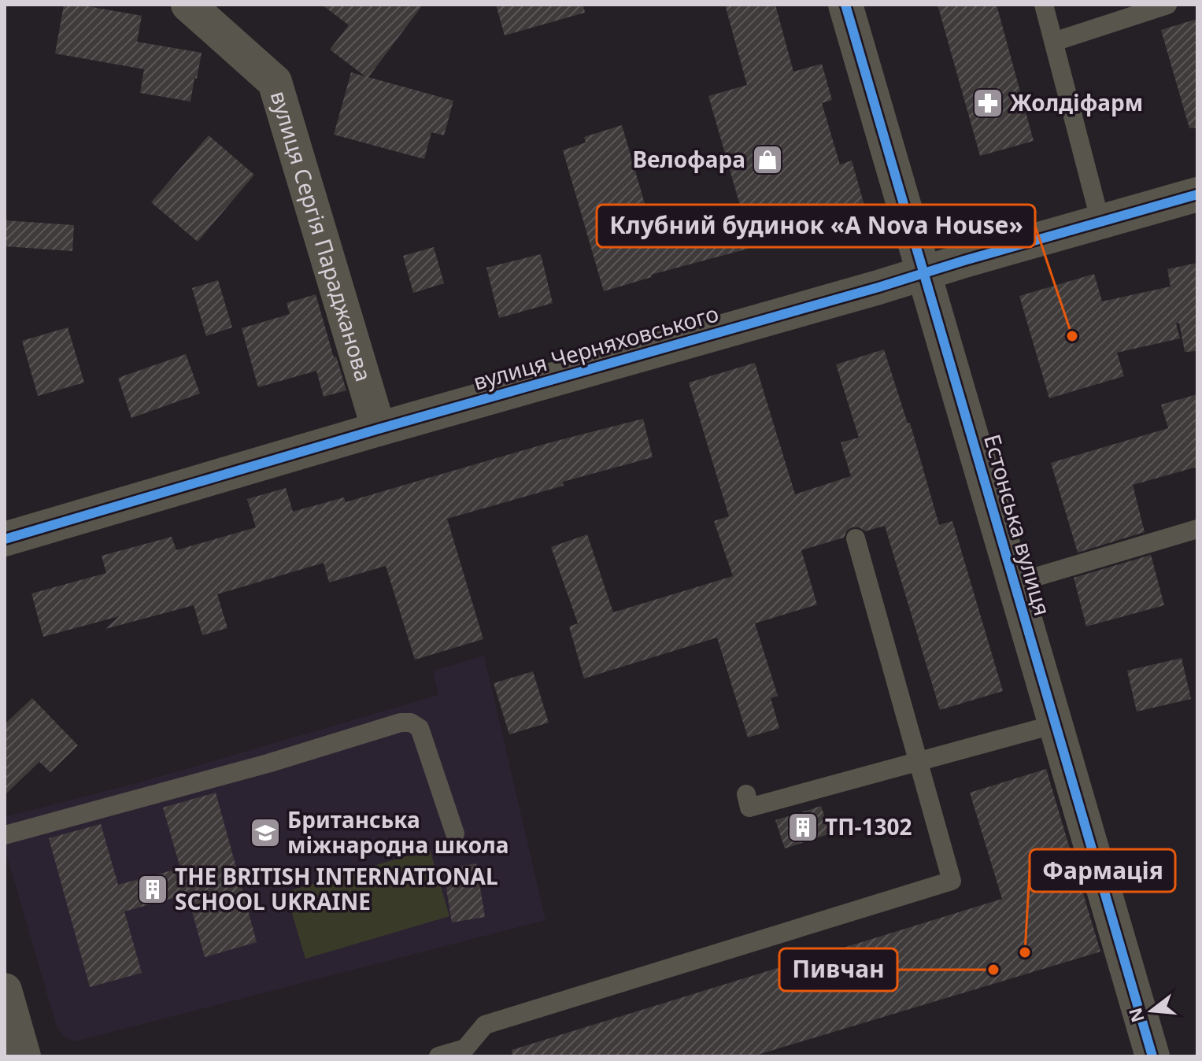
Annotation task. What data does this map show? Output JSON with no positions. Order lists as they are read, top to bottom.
{
  "streets": {
    "street": ["вулиця Сергія Параджанова", "вулиця Черняховського", "Естонська вулиця"]
  },
  "crossings": [
    ["вулиця Сергія Параджанова", "вулиця Черняховського"],
    ["вулиця Черняховського", "Естонська вулиця"]
  ],
  "places": {
    "pharmacy": ["Жолдіфарм"],
    "shop": ["Велофара"],
    "other": ["Клубний будинок «A Nova House»", "Фармація", "Пивчан"],
    "building": ["ТП-1302", "THE BRITISH INTERNATIONAL SCHOOL UKRAINE"],
    "school or university": ["Британська міжнародна школа"]
  },
  "north": "left"
}
